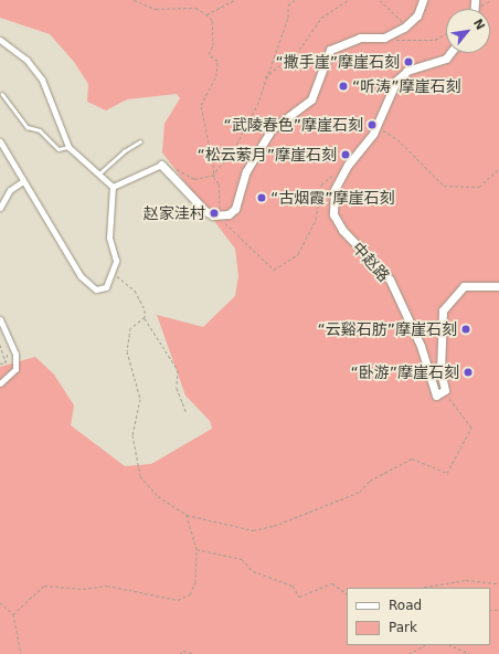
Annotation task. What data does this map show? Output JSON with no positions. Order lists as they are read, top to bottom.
{
  "streets": {
    "street": ["中赵路"]
  },
  "places": [
    "“撒手崖”摩崖石刻",
    "“听涛”摩崖石刻",
    "“武陵春色”摩崖石刻",
    "“松云萦月”摩崖石刻",
    "“古烟霞”摩崖石刻",
    "赵家洼村",
    "“云谿石肪”摩崖石刻",
    "“卧游”摩崖石刻"
  ],
  "legend": ["Road", "Park"],
  "north": "top right"
}
